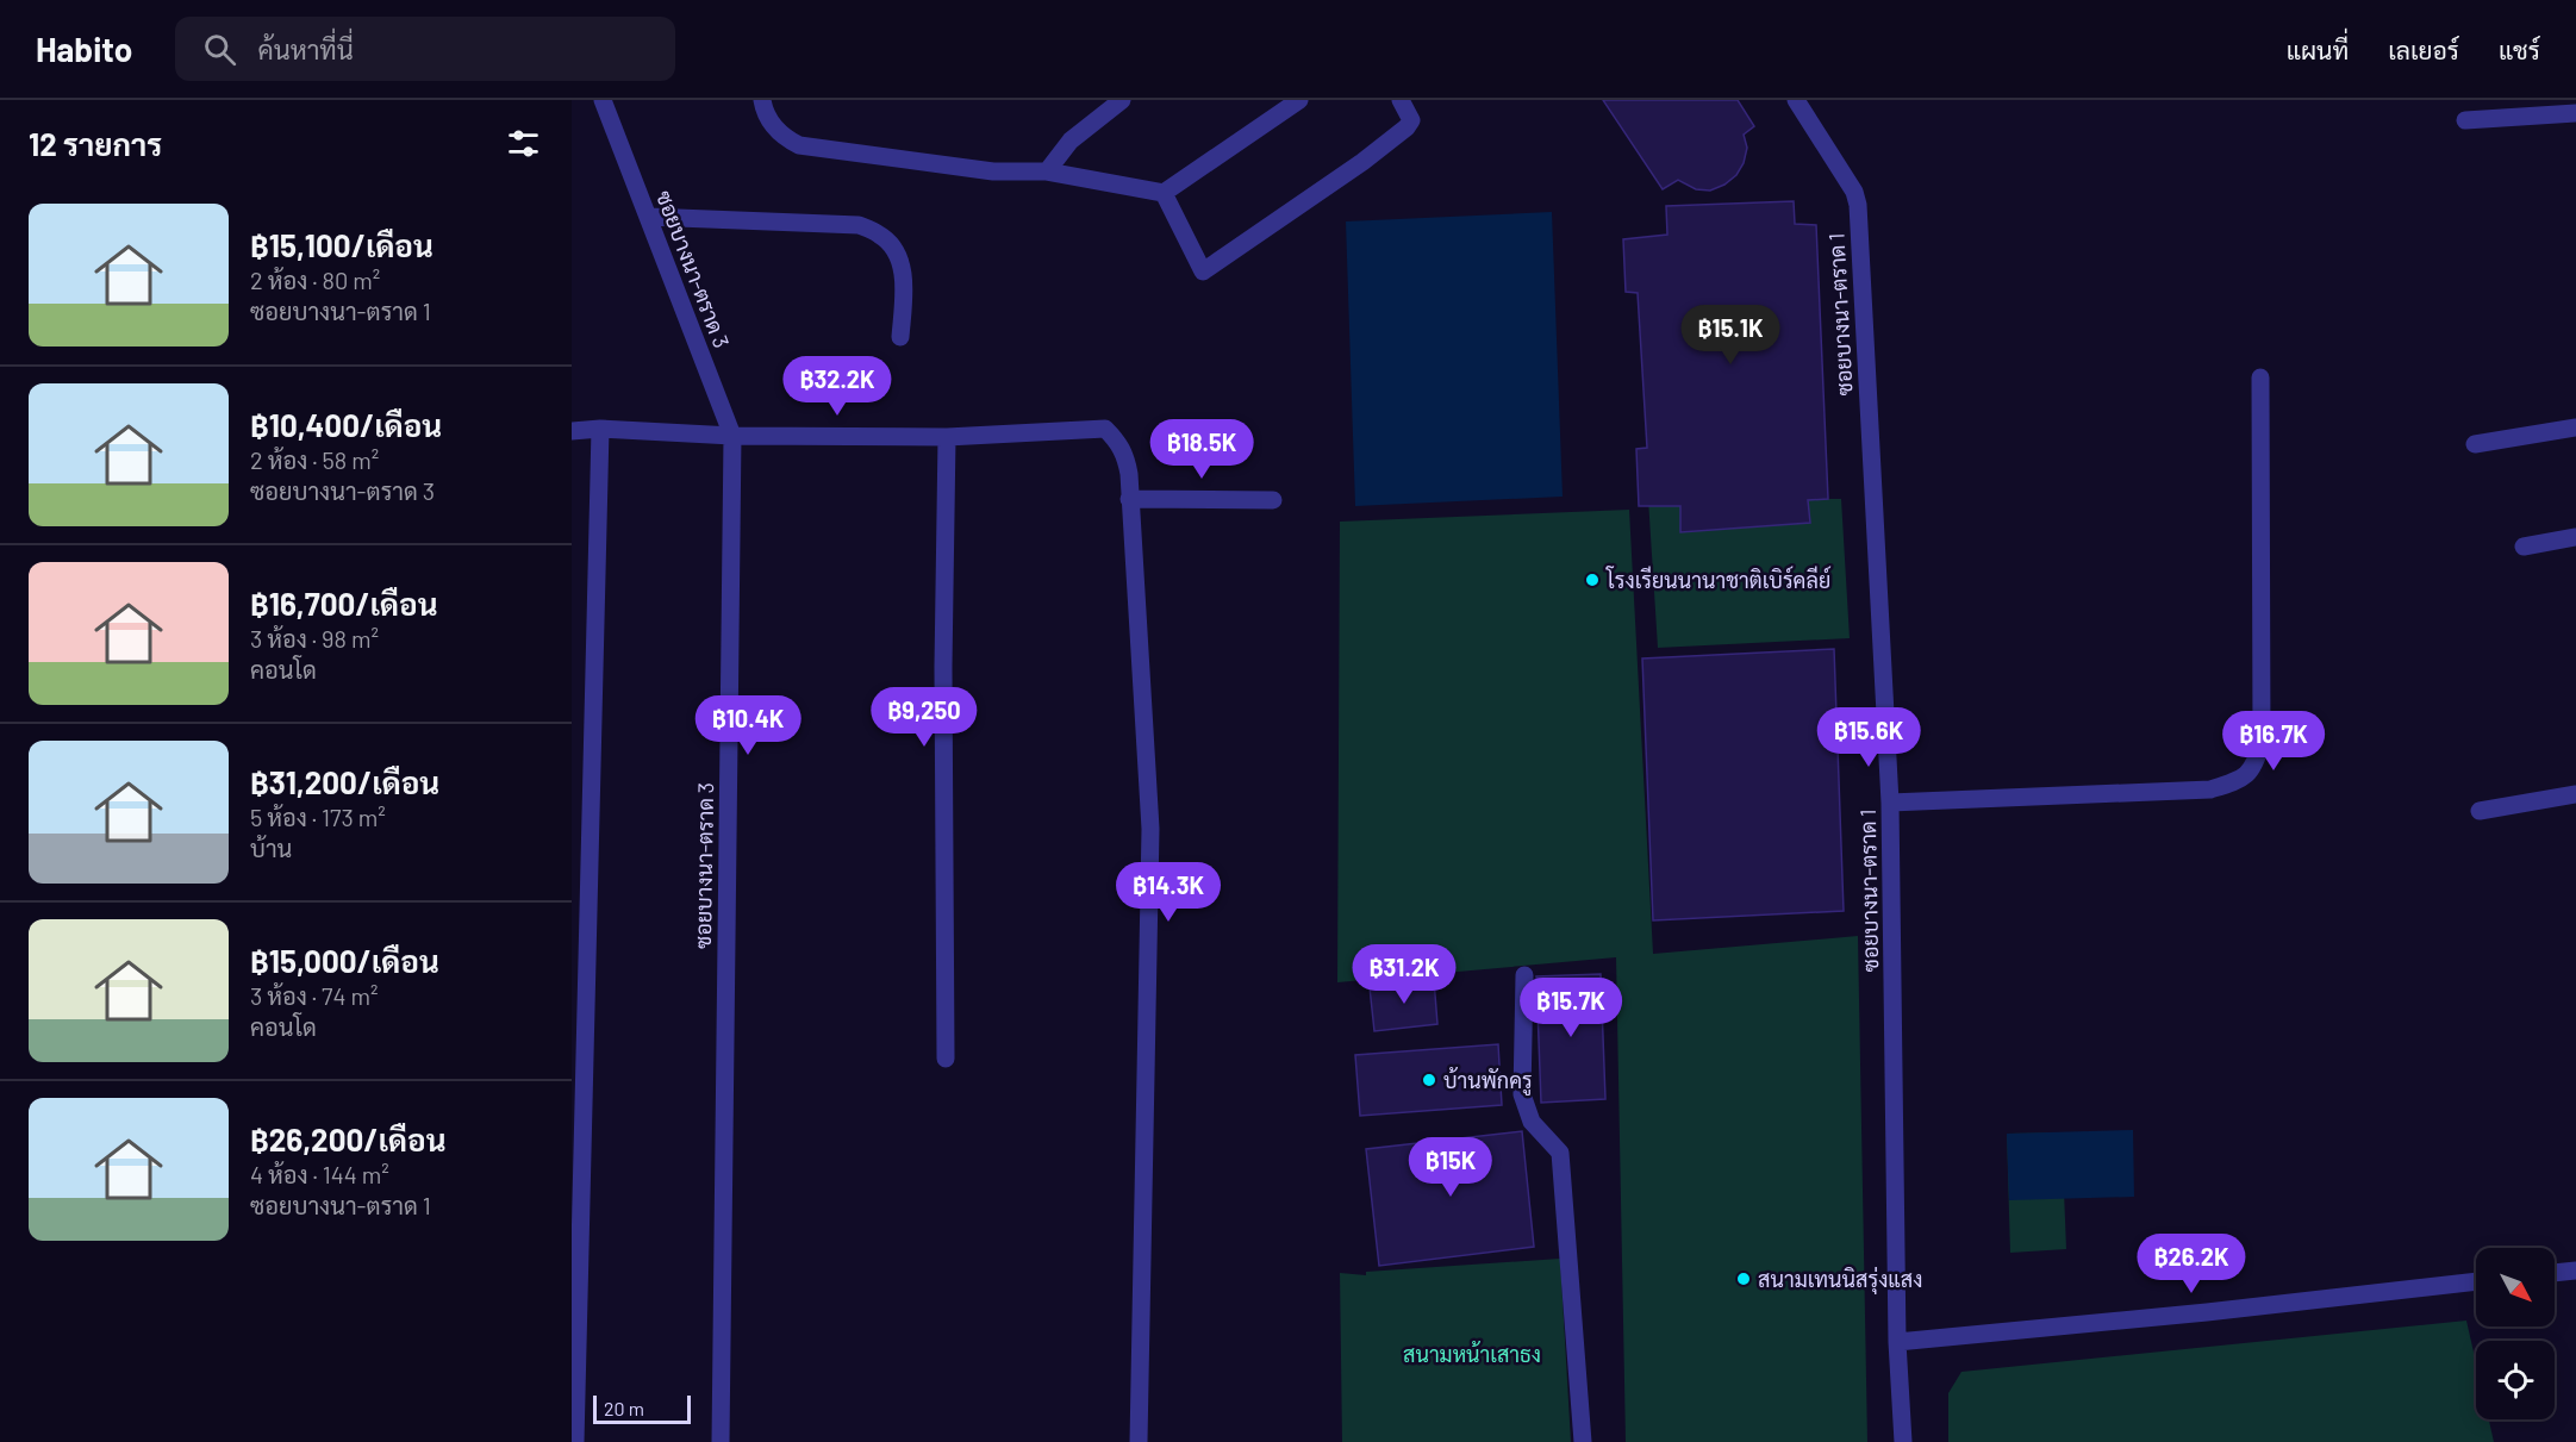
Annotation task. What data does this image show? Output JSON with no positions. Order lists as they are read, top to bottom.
{
  "streets": {
    "street": ["ซอยบางนา-ตราด 3", "ซอยบางนา-ตราด 1"]
  },
  "parks": ["สนามหน้าเสาธง"],
  "places": ["โรงเรียนนานาชาติเบิร์คลีย์", "บ้านพักครู", "สนามเทนนิสรุ่งแสง"],
  "scale_bar": "20 m",
  "north": "bottom right",
  "page": {
    "header": "Habito",
    "search": "ค้นหาที่นี่",
    "nav": ["แผนที่", "เลเยอร์", "แชร์"],
    "heading": "12 รายการ",
    "list": [
      {
        "name": "฿15,100/เดือน",
        "note": "2 ห้อง · 80 m² · ซอยบางนา-ตราด 1"
      },
      {
        "name": "฿10,400/เดือน",
        "note": "2 ห้อง · 58 m² · ซอยบางนา-ตราด 3"
      },
      {
        "name": "฿16,700/เดือน",
        "note": "3 ห้อง · 98 m² · คอนโด"
      },
      {
        "name": "฿31,200/เดือน",
        "note": "5 ห้อง · 173 m² · บ้าน"
      },
      {
        "name": "฿15,000/เดือน",
        "note": "3 ห้อง · 74 m² · คอนโด"
      },
      {
        "name": "฿26,200/เดือน",
        "note": "4 ห้อง · 144 m² · ซอยบางนา-ตราด 1"
      }
    ],
    "price": [
      "฿15.1K",
      "฿32.2K",
      "฿18.5K",
      "฿9,250",
      "฿10.4K",
      "฿15.6K",
      "฿16.7K",
      "฿14.3K",
      "฿31.2K",
      "฿15.7K",
      "฿15K",
      "฿26.2K"
    ],
    "scale": "20 m"
  }
}
